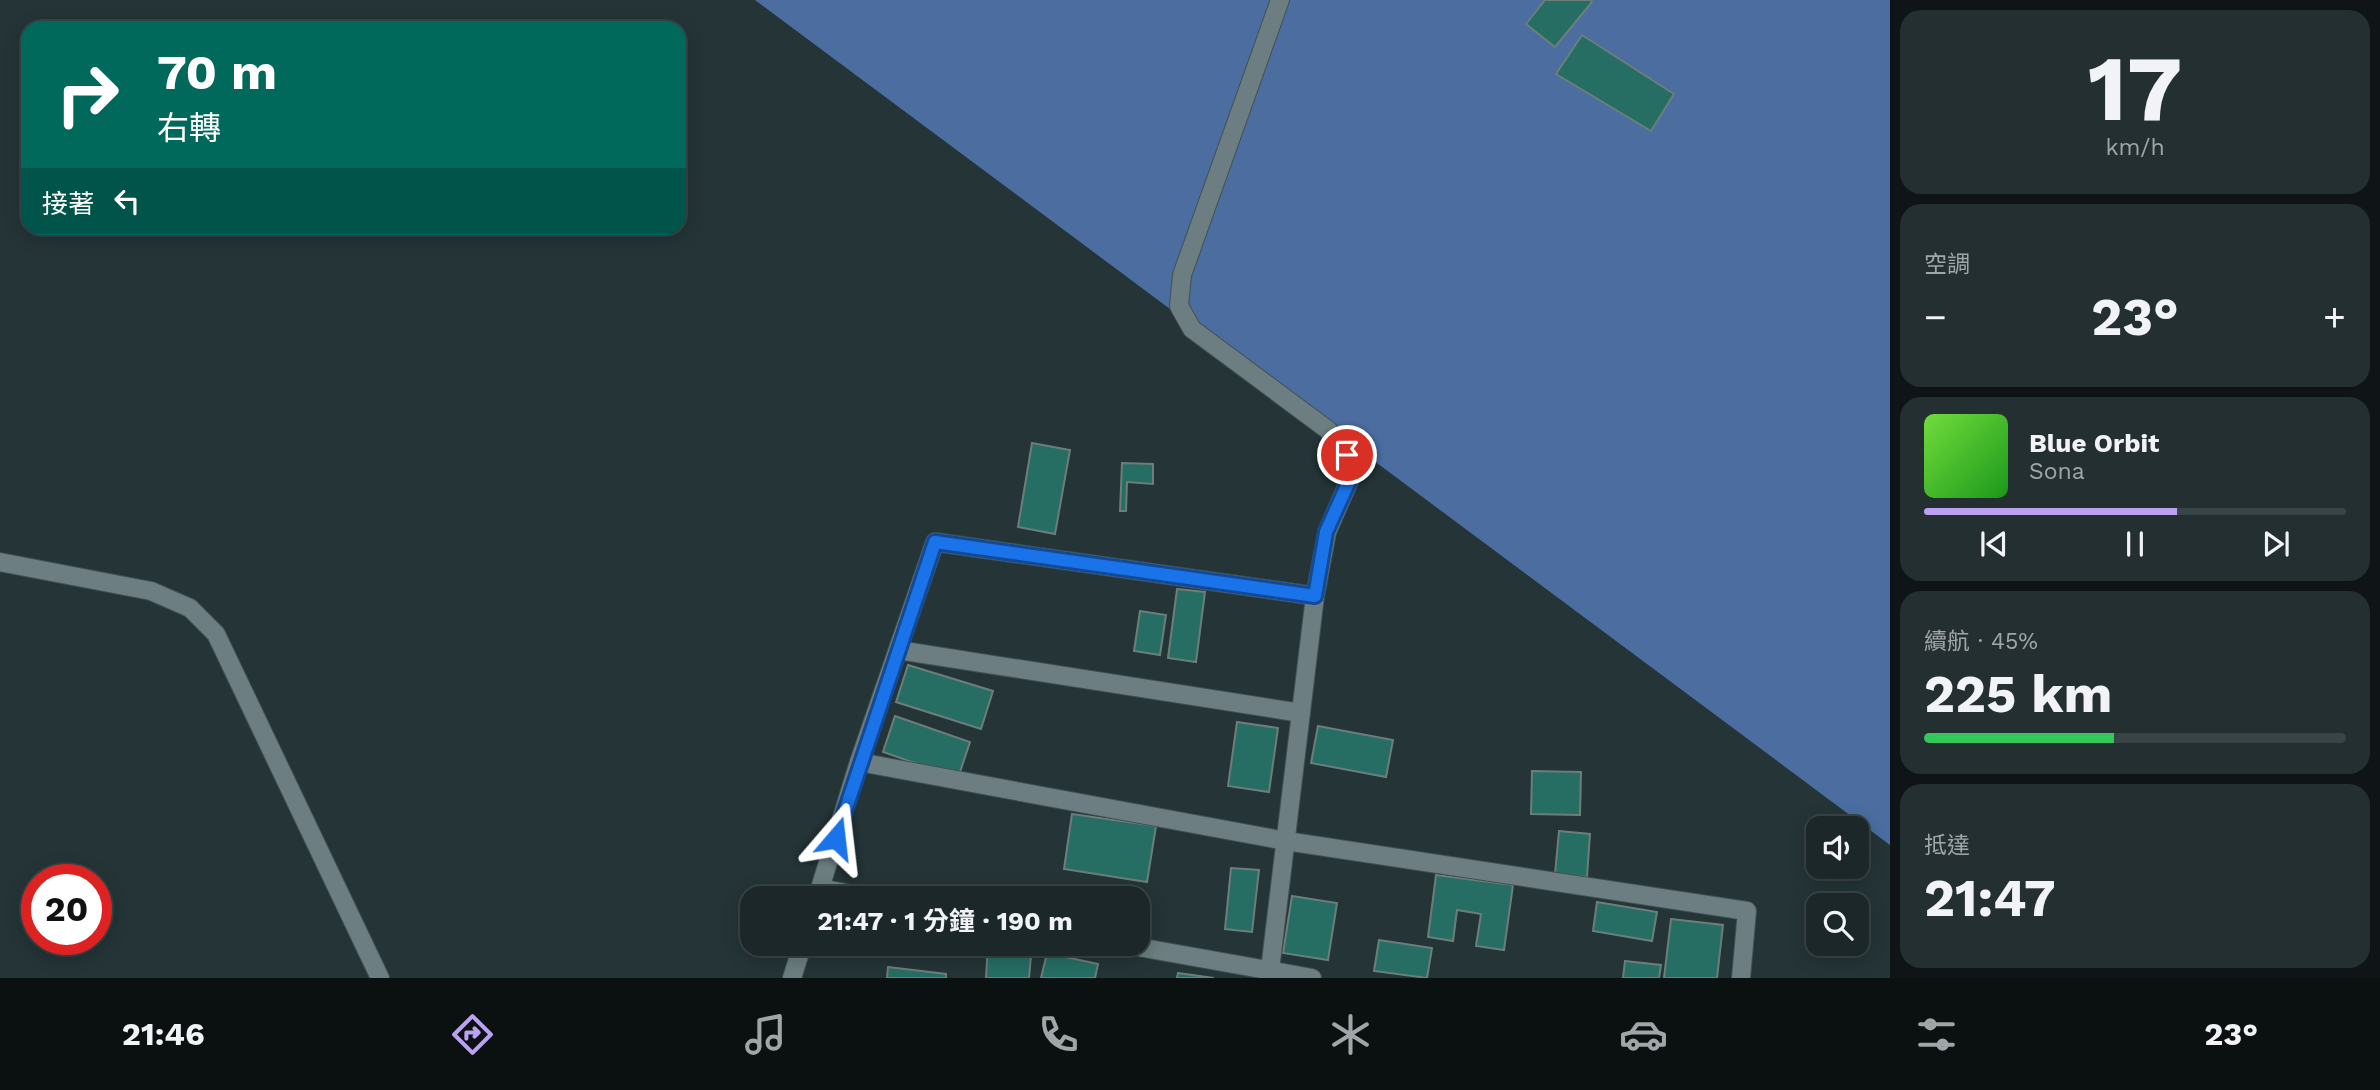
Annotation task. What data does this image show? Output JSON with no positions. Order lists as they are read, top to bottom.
{
  "page": {
    "tile": [
      ["17", "km/h"],
      "空調",
      ["續航 · 45%", "225 km"],
      ["抵達", "21:47"]
    ],
    "turn": ["70 m", "右轉"],
    "then": "接著",
    "heat": ["−", "23°", "+"],
    "song": ["Blue Orbit", "Sona"],
    "limit": "20",
    "trip": "21:47 · 1 分鐘 · 190 m",
    "tabs": ["21:46", "23°"]
  }
}
